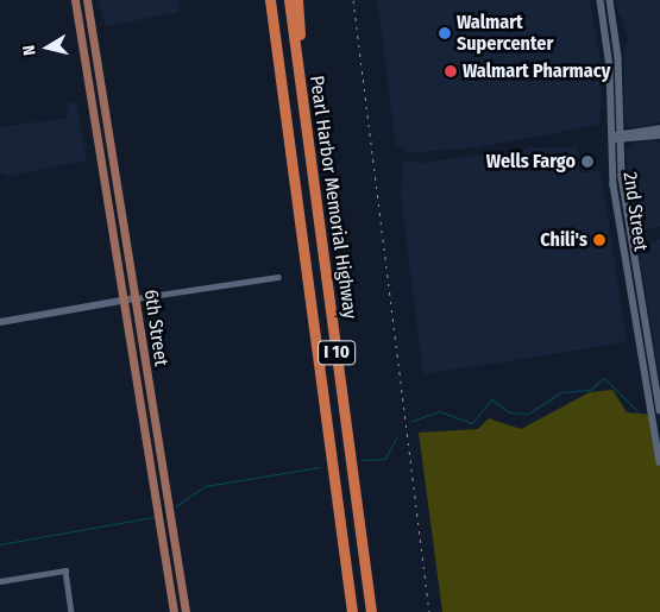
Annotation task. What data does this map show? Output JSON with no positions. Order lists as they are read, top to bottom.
{
  "streets": {
    "highway": ["Pearl Harbor Memorial Highway", "I 10"],
    "main road": ["6th Street"],
    "street": ["2nd Street"]
  },
  "places": [
    "Walmart Supercenter",
    "Walmart Pharmacy",
    "Wells Fargo",
    "Chili's"
  ],
  "north": "left"
}
